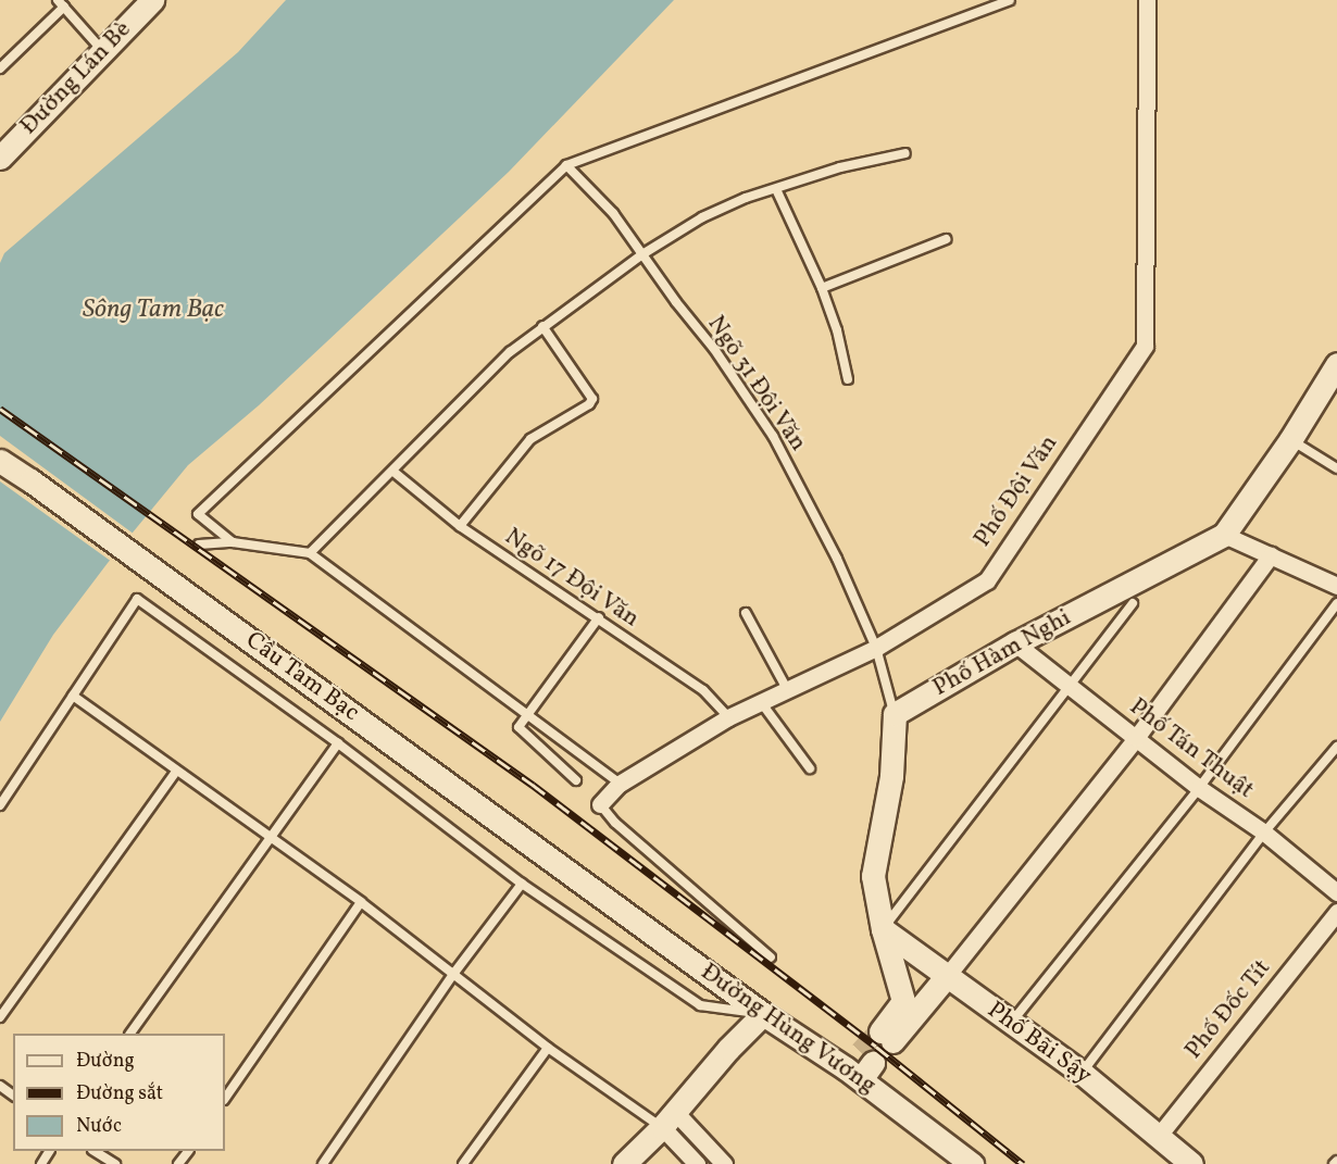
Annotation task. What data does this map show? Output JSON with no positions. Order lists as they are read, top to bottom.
{
  "streets": {
    "street": [
      "Đường Lán Bè",
      "Phố Đội Văn",
      "Phố Hàm Nghi",
      "Cầu Tam Bạc",
      "Phố Tán Thuật",
      "Phố Đốc Tít",
      "Đường Hùng Vương",
      "Phố Bãi Sậy"
    ],
    "lane": ["Ngõ 31 Đội Văn", "Ngõ 17 Đội Văn"]
  },
  "crossings": [
    ["Ngõ 31 Đội Văn", "Phố Đội Văn"],
    ["Ngõ 31 Đội Văn", "Phố Hàm Nghi"],
    ["Phố Đội Văn", "Ngõ 17 Đội Văn"],
    ["Phố Hàm Nghi", "Phố Tán Thuật"],
    ["Cầu Tam Bạc", "Đường Hùng Vương"],
    ["Phố Đốc Tít", "Phố Bãi Sậy"]
  ],
  "water": ["Sông Tam Bạc"],
  "legend": ["Đường", "Đường sắt", "Nước"]
}
